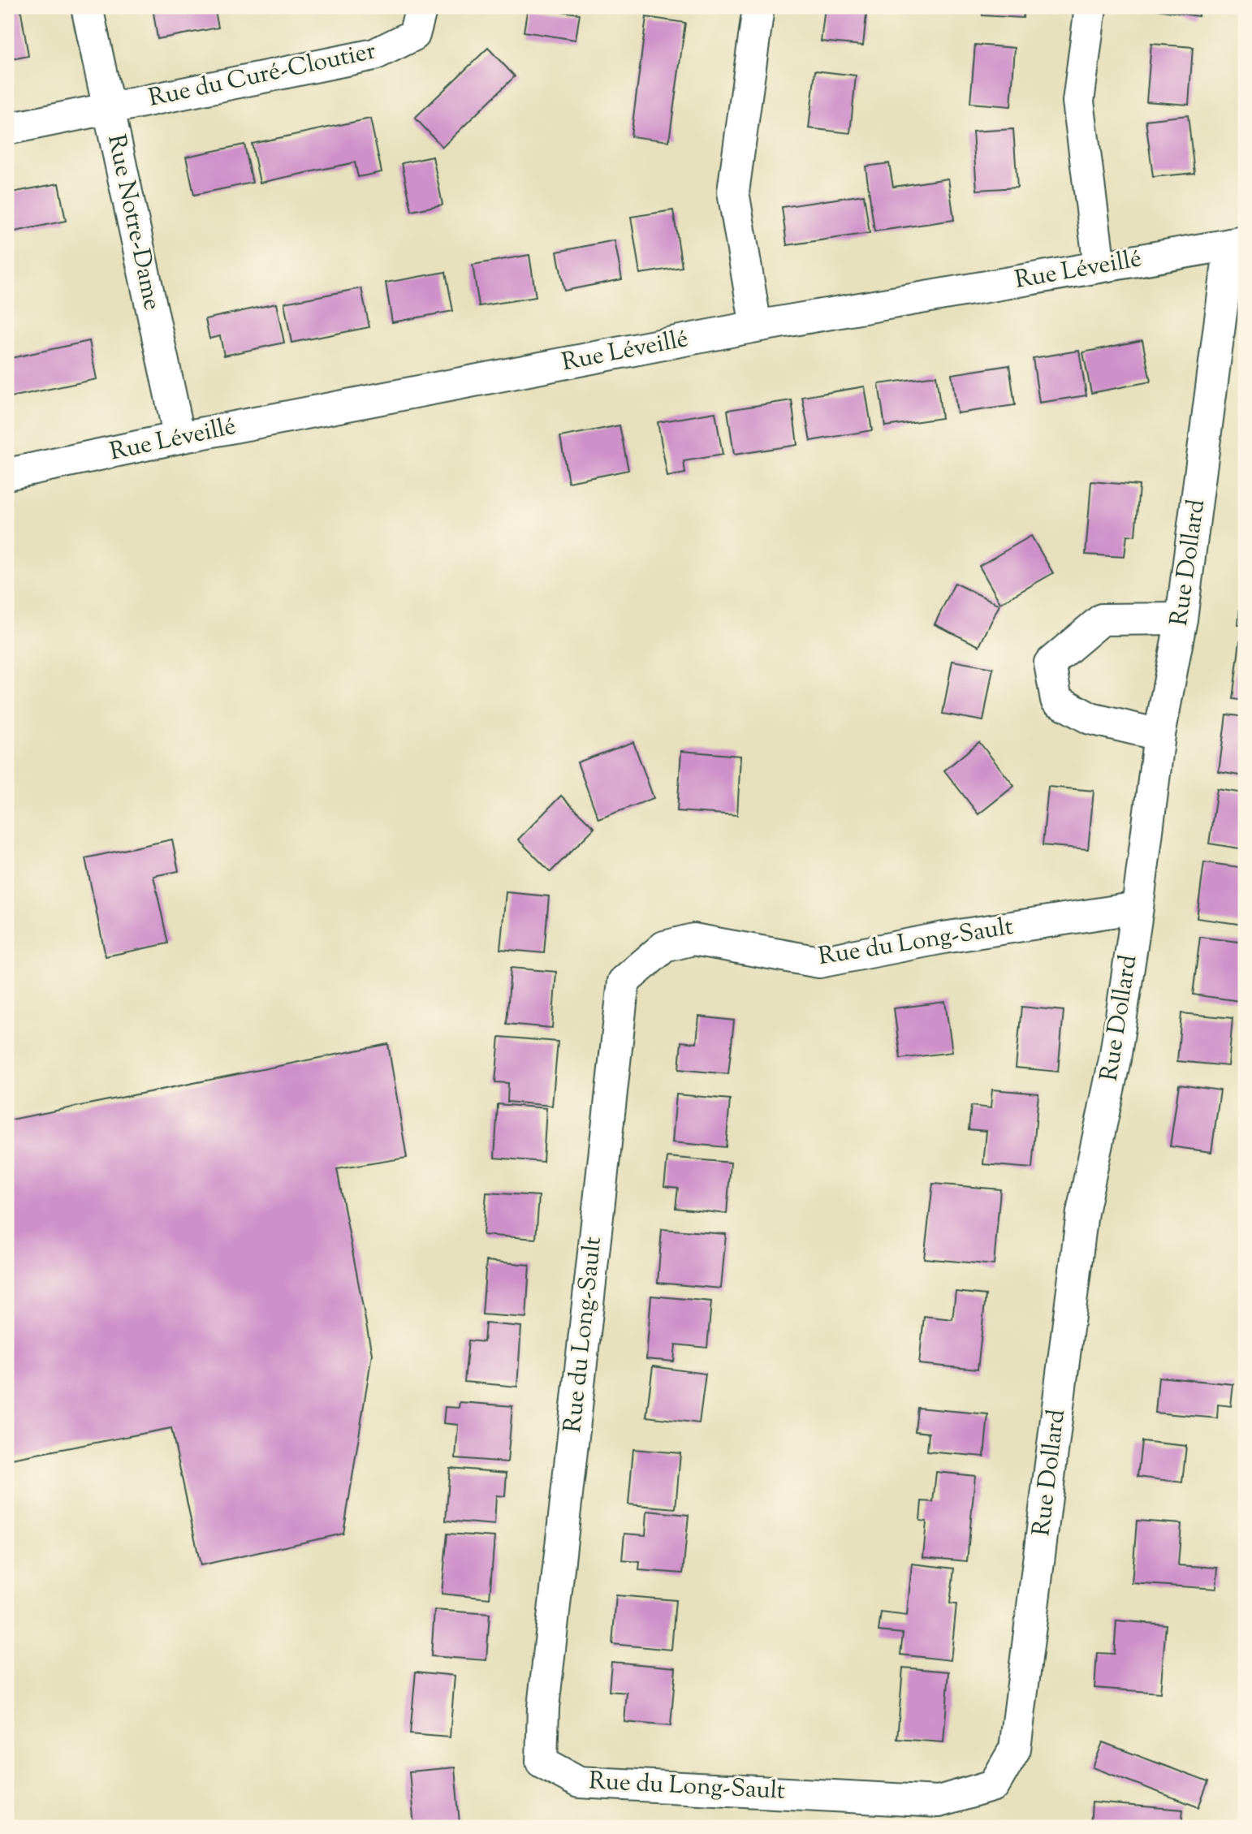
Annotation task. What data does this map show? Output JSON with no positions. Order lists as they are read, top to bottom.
{
  "streets": {
    "street": [
      "Rue du Curé-Cloutier",
      "Rue Notre-Dame",
      "Rue Léveillé",
      "Rue Dollard",
      "Rue du Long-Sault"
    ]
  },
  "crossings": [
    ["Rue du Curé-Cloutier", "Rue Notre-Dame"],
    ["Rue Notre-Dame", "Rue Léveillé"],
    ["Rue Léveillé", "Rue Dollard"],
    ["Rue Dollard", "Rue du Long-Sault"]
  ]
}
